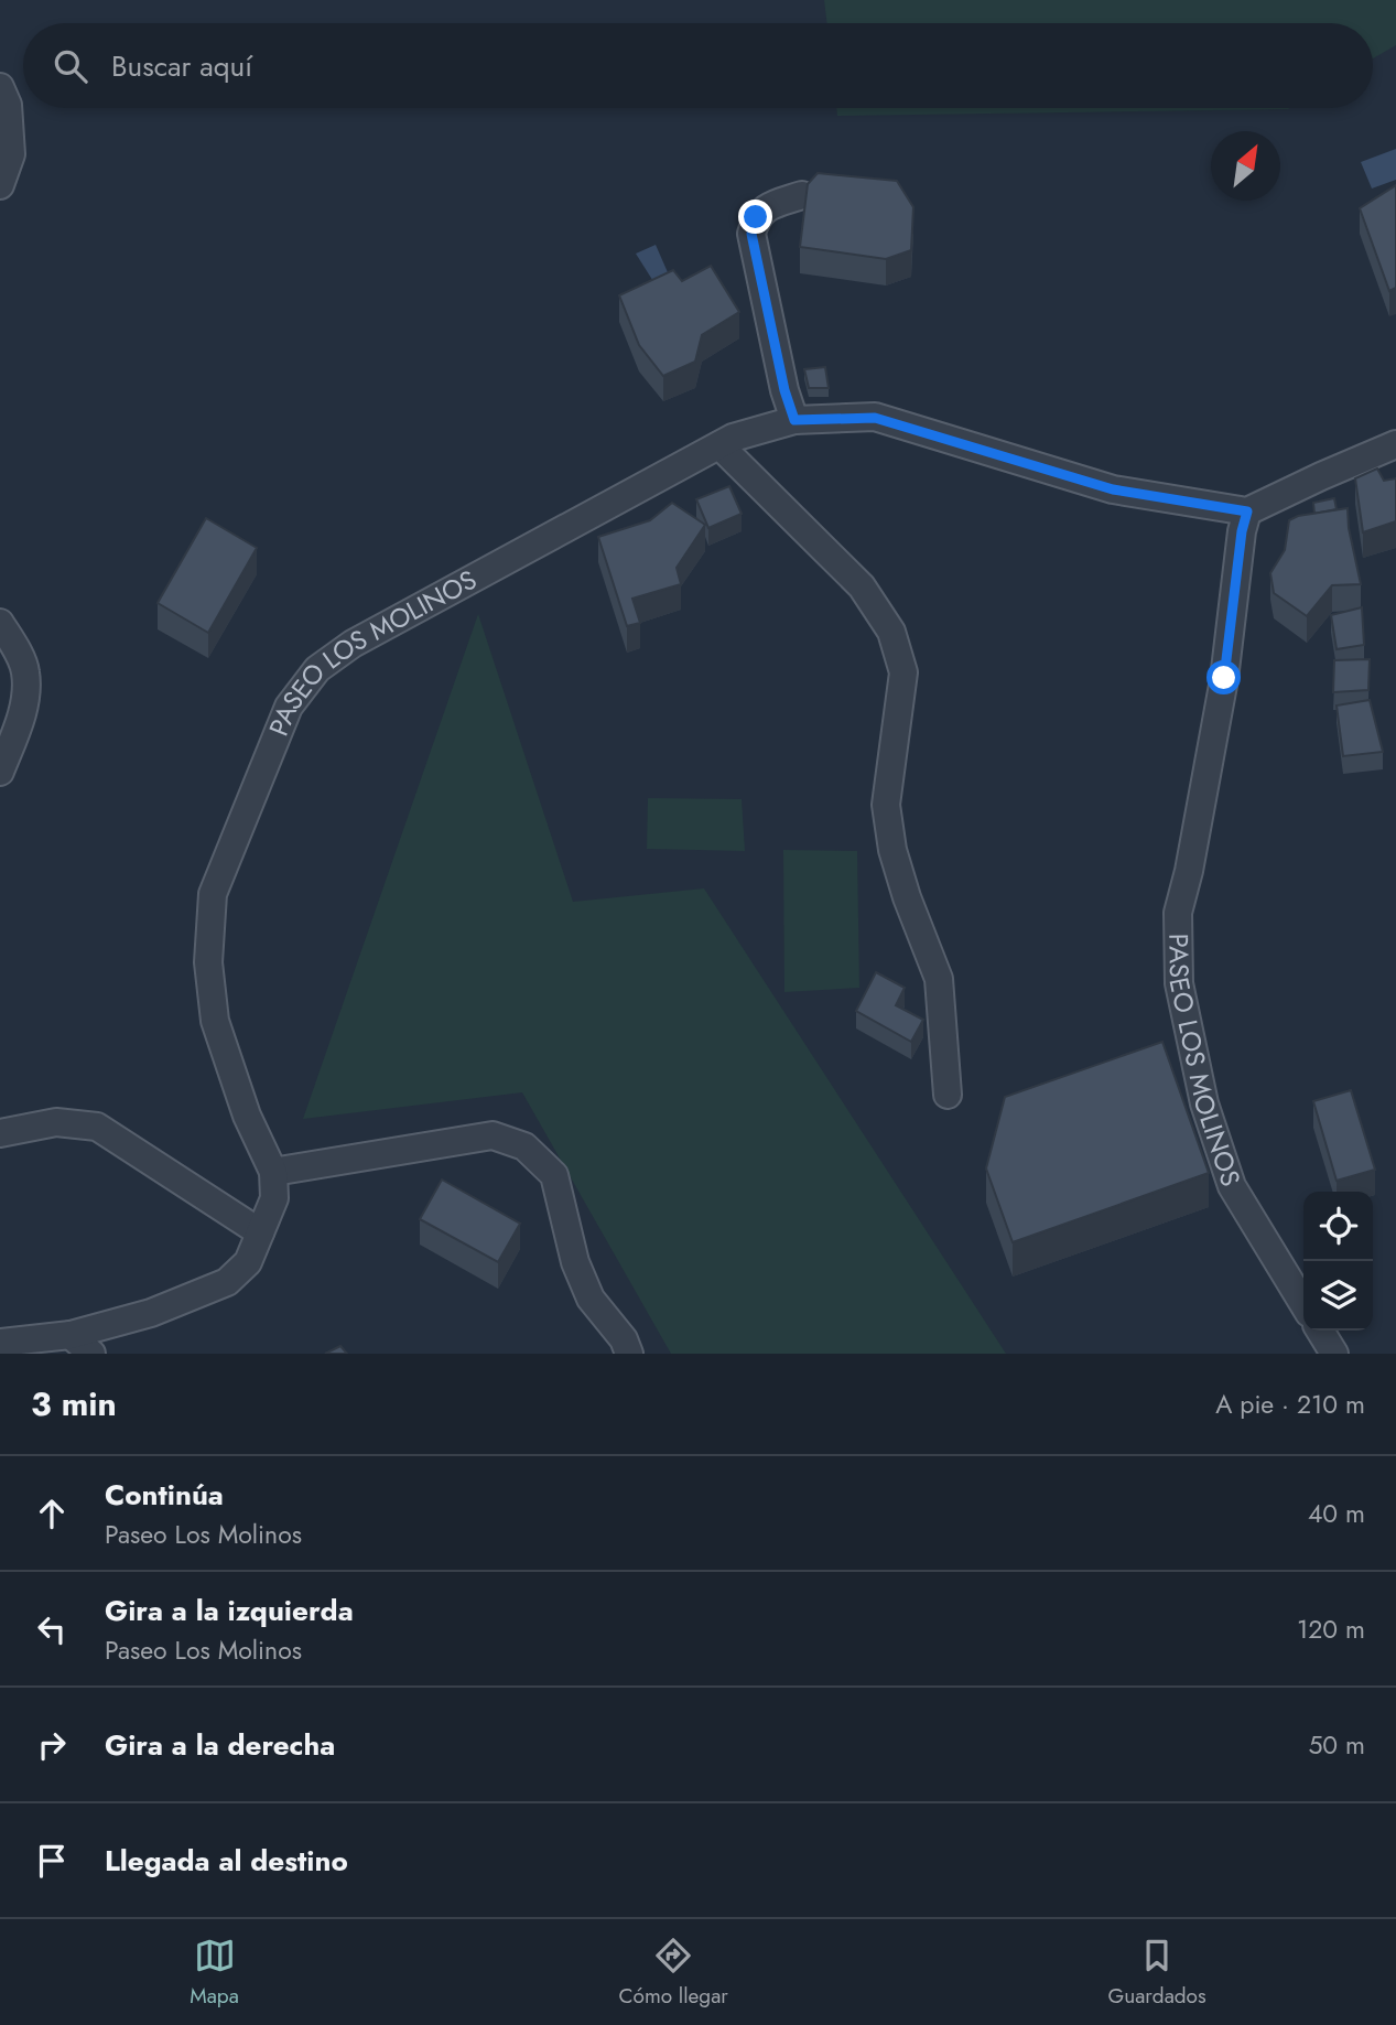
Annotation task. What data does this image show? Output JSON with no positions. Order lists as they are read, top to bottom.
{
  "streets": {
    "street": ["PASEO LOS MOLINOS"]
  },
  "north": "top right",
  "page": {
    "search": "Buscar aquí",
    "heading": ["3 min", "A pie · 210 m"],
    "list": [
      ["Continúa", "Paseo Los Molinos", "40 m"],
      ["Gira a la izquierda", "Paseo Los Molinos", "120 m"],
      ["Gira a la derecha", "50 m"],
      "Llegada al destino"
    ],
    "nav": ["Mapa", "Cómo llegar", "Guardados"]
  }
}
